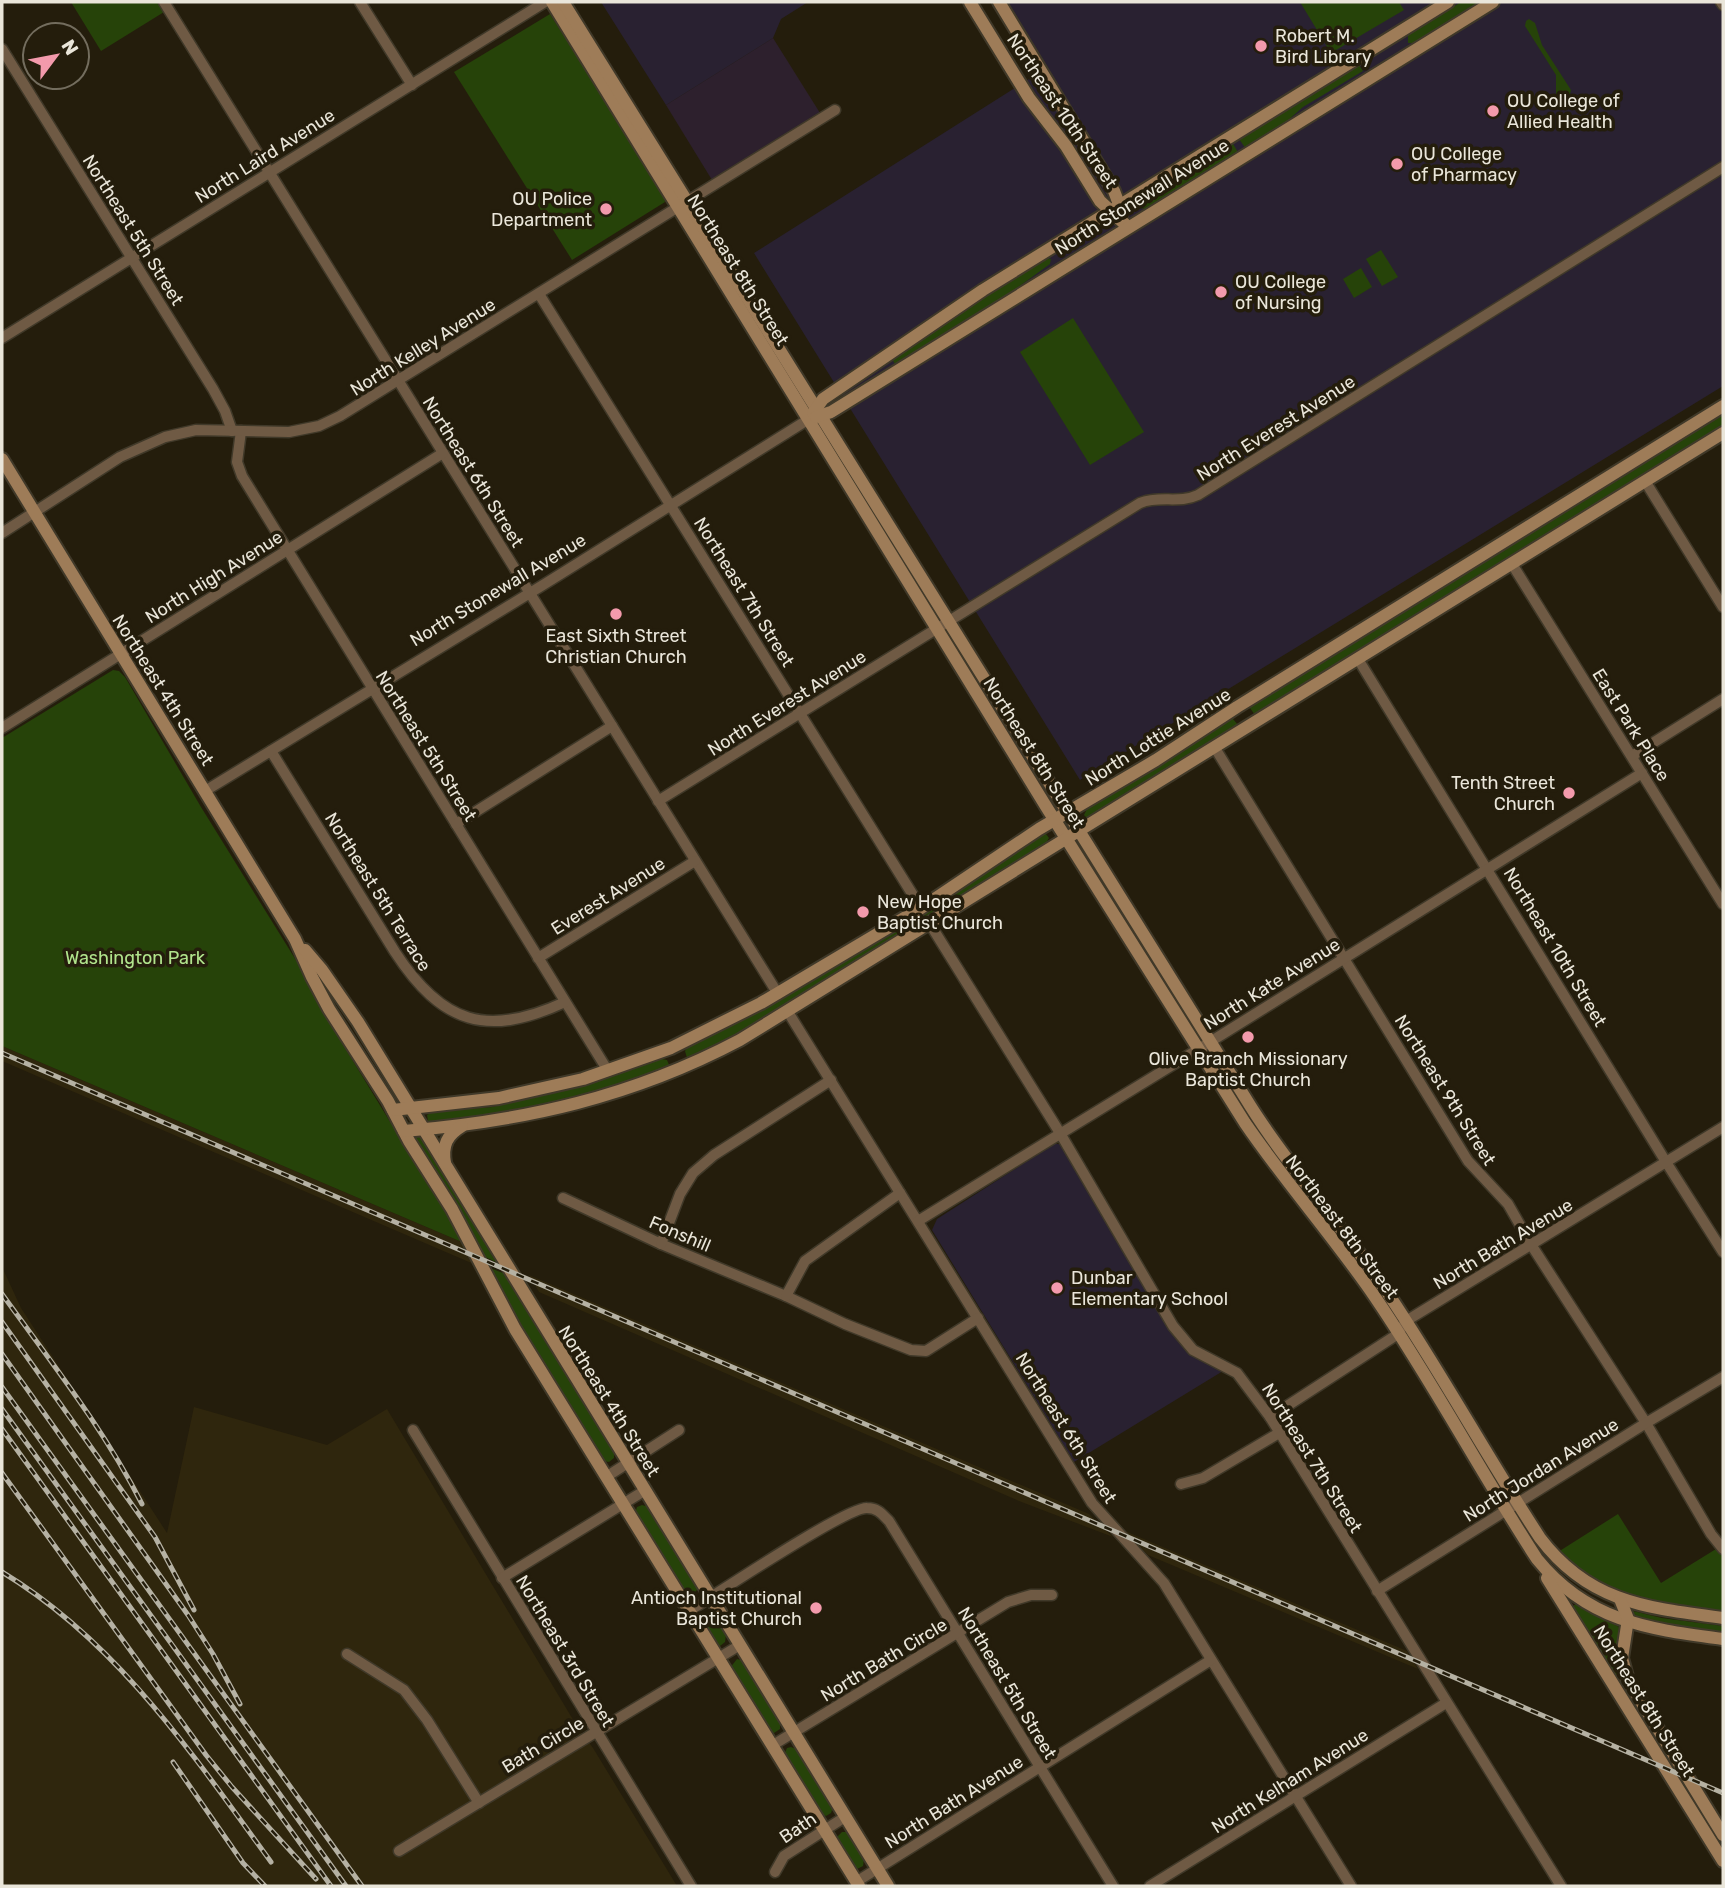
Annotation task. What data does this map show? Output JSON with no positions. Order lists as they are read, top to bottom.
{
  "streets": {
    "main road": [
      "Northeast 10th Street",
      "North Stonewall Avenue",
      "Northeast 8th Street",
      "Northeast 4th Street",
      "North Lottie Avenue"
    ],
    "street": [
      "North Laird Avenue",
      "Northeast 5th Street",
      "North Kelley Avenue",
      "North Everest Avenue",
      "Northeast 6th Street",
      "North High Avenue",
      "Northeast 7th Street",
      "East Park Place",
      "Northeast 5th Terrace",
      "Everest Avenue",
      "North Kate Avenue",
      "Northeast 9th Street",
      "Fonshill",
      "North Bath Avenue",
      "North Jordan Avenue",
      "Northeast 3rd Street",
      "North Bath Circle",
      "Bath Circle",
      "North Kelham Avenue",
      "Bath"
    ]
  },
  "crossings": [
    ["Northeast 10th Street", "North Stonewall Avenue"],
    ["Northeast 10th Street", "North Kate Avenue"],
    ["Northeast 10th Street", "North Bath Avenue"],
    ["North Laird Avenue", "Northeast 5th Street"],
    ["North Laird Avenue", "Northeast 6th Street"],
    ["North Stonewall Avenue", "Northeast 5th Street"],
    ["North Stonewall Avenue", "Northeast 8th Street"],
    ["North Stonewall Avenue", "Northeast 6th Street"],
    ["North Stonewall Avenue", "Northeast 7th Street"],
    ["North Stonewall Avenue", "Northeast 4th Street"],
    ["North Stonewall Avenue", "Northeast 5th Terrace"],
    ["Northeast 5th Street", "North Kelley Avenue"],
    ["Northeast 5th Street", "North High Avenue"],
    ["Northeast 5th Street", "Northeast 4th Street"],
    ["Northeast 5th Street", "North Lottie Avenue"],
    ["Northeast 5th Street", "Northeast 5th Terrace"],
    ["Northeast 5th Street", "Everest Avenue"],
    ["Northeast 5th Street", "North Bath Avenue"],
    ["Northeast 5th Street", "North Bath Circle"],
    ["Northeast 8th Street", "North Kelley Avenue"],
    ["Northeast 8th Street", "North Everest Avenue"],
    ["Northeast 8th Street", "North Lottie Avenue"],
    ["Northeast 8th Street", "North Kate Avenue"],
    ["Northeast 8th Street", "North Bath Avenue"],
    ["Northeast 8th Street", "North Jordan Avenue"],
    ["North Kelley Avenue", "Northeast 6th Street"],
    ["North Kelley Avenue", "Northeast 7th Street"],
    ["North Kelley Avenue", "Northeast 4th Street"],
    ["North Everest Avenue", "Northeast 6th Street"],
    ["North Everest Avenue", "Northeast 7th Street"],
    ["Northeast 6th Street", "North High Avenue"],
    ["Northeast 6th Street", "North Lottie Avenue"],
    ["Northeast 6th Street", "Everest Avenue"],
    ["Northeast 6th Street", "North Kate Avenue"],
    ["Northeast 6th Street", "North Bath Avenue"],
    ["Northeast 6th Street", "North Kelham Avenue"],
    ["North High Avenue", "Northeast 4th Street"],
    ["Northeast 7th Street", "North Lottie Avenue"],
    ["Northeast 7th Street", "North Kate Avenue"],
    ["Northeast 7th Street", "North Bath Avenue"],
    ["Northeast 7th Street", "North Jordan Avenue"],
    ["Northeast 7th Street", "North Kelham Avenue"],
    ["Northeast 4th Street", "North Lottie Avenue"],
    ["Northeast 4th Street", "North Bath Avenue"],
    ["Northeast 4th Street", "North Bath Circle"],
    ["Northeast 4th Street", "Bath Circle"],
    ["Northeast 4th Street", "Bath"],
    ["East Park Place", "North Kate Avenue"],
    ["North Kate Avenue", "Northeast 9th Street"],
    ["Northeast 9th Street", "North Bath Avenue"],
    ["Northeast 9th Street", "North Jordan Avenue"],
    ["Northeast 3rd Street", "Bath Circle"]
  ],
  "parks": ["Washington Park"],
  "places": [
    "Robert M. Bird Library",
    "OU College of Allied Health",
    "OU College of Pharmacy",
    "OU Police Department",
    "OU College of Nursing",
    "East Sixth Street Christian Church",
    "Tenth Street Church",
    "New Hope Baptist Church",
    "Olive Branch Missionary Baptist Church",
    "Dunbar Elementary School",
    "Antioch Institutional Baptist Church"
  ],
  "north": "top right"
}
